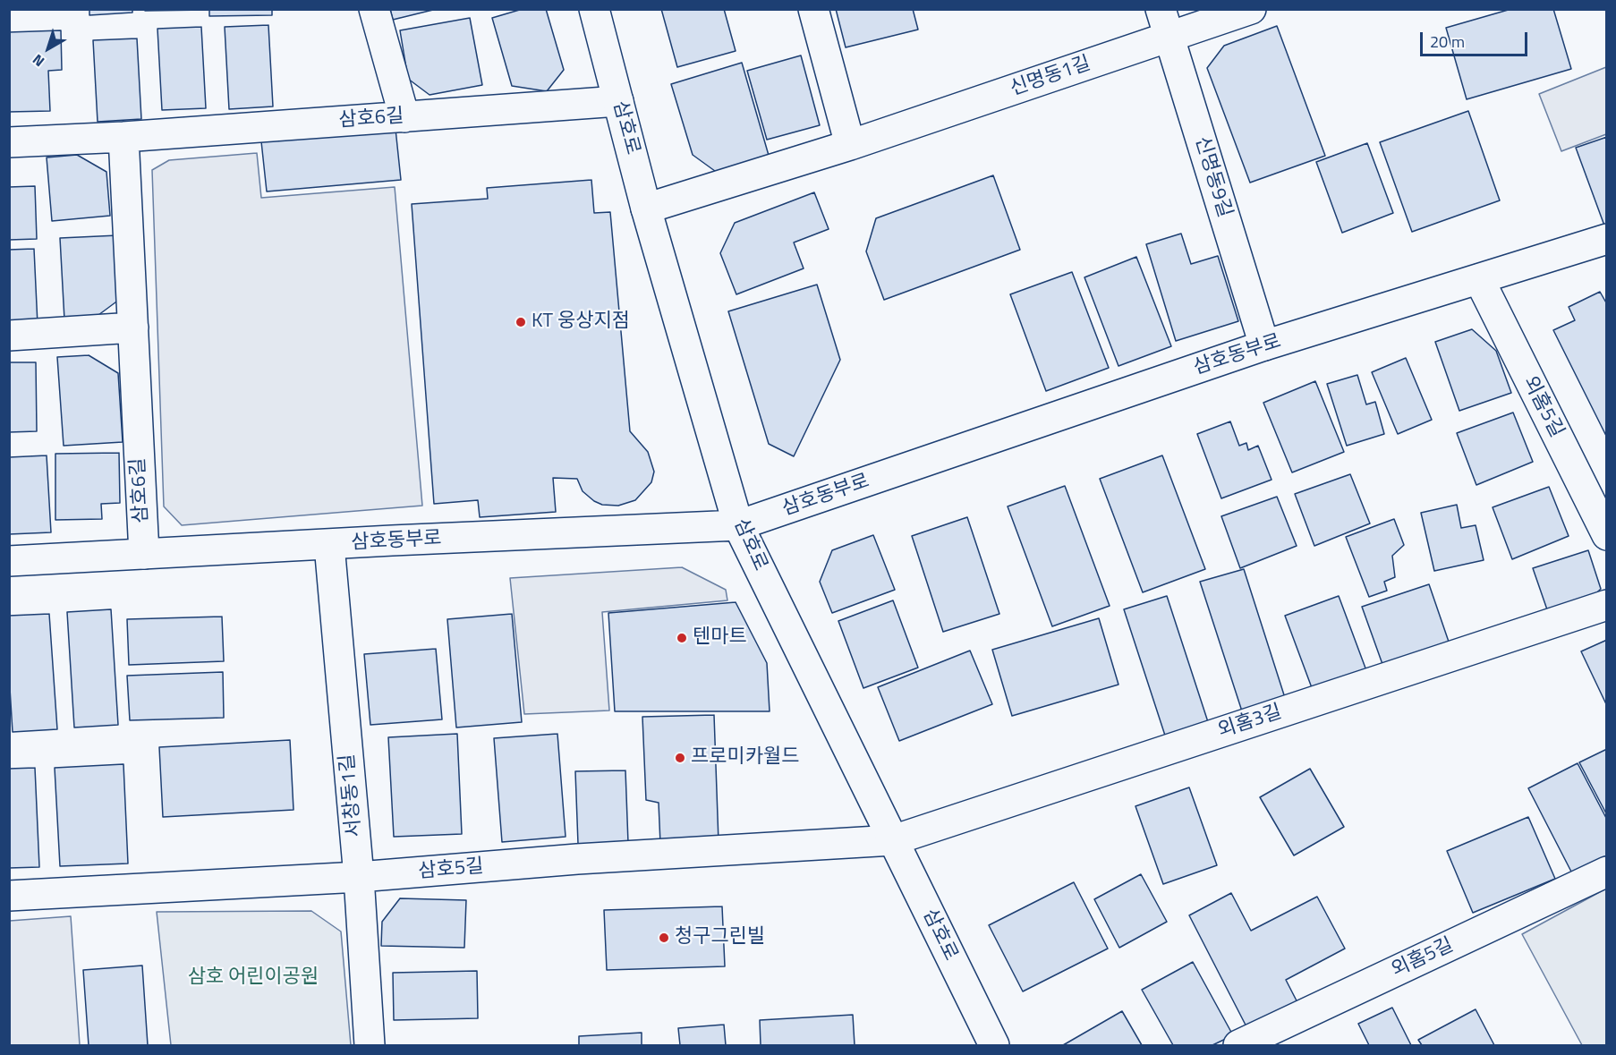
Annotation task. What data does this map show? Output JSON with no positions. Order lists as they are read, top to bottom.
{
  "streets": {
    "street": [
      "신명동1길",
      "삼호6길",
      "삼호로",
      "신명동9길",
      "삼호동부로",
      "외홈5길",
      "외홈3길",
      "서창동1길",
      "삼호5길"
    ]
  },
  "crossings": [
    ["신명동1길", "삼호로"],
    ["신명동1길", "신명동9길"],
    ["삼호6길", "삼호로"],
    ["삼호6길", "삼호동부로"],
    ["삼호로", "삼호동부로"],
    ["삼호로", "외홈3길"],
    ["삼호로", "삼호5길"],
    ["신명동9길", "삼호동부로"],
    ["삼호동부로", "외홈5길"],
    ["삼호동부로", "서창동1길"],
    ["외홈3길", "삼호5길"],
    ["서창동1길", "삼호5길"]
  ],
  "parks": ["삼호 어린이공원"],
  "places": [
    "KT 웅상지점",
    "텐마트",
    "프로미카월드",
    "청구그린빌"
  ],
  "scale_bar": "20 m",
  "north": "bottom left"
}
